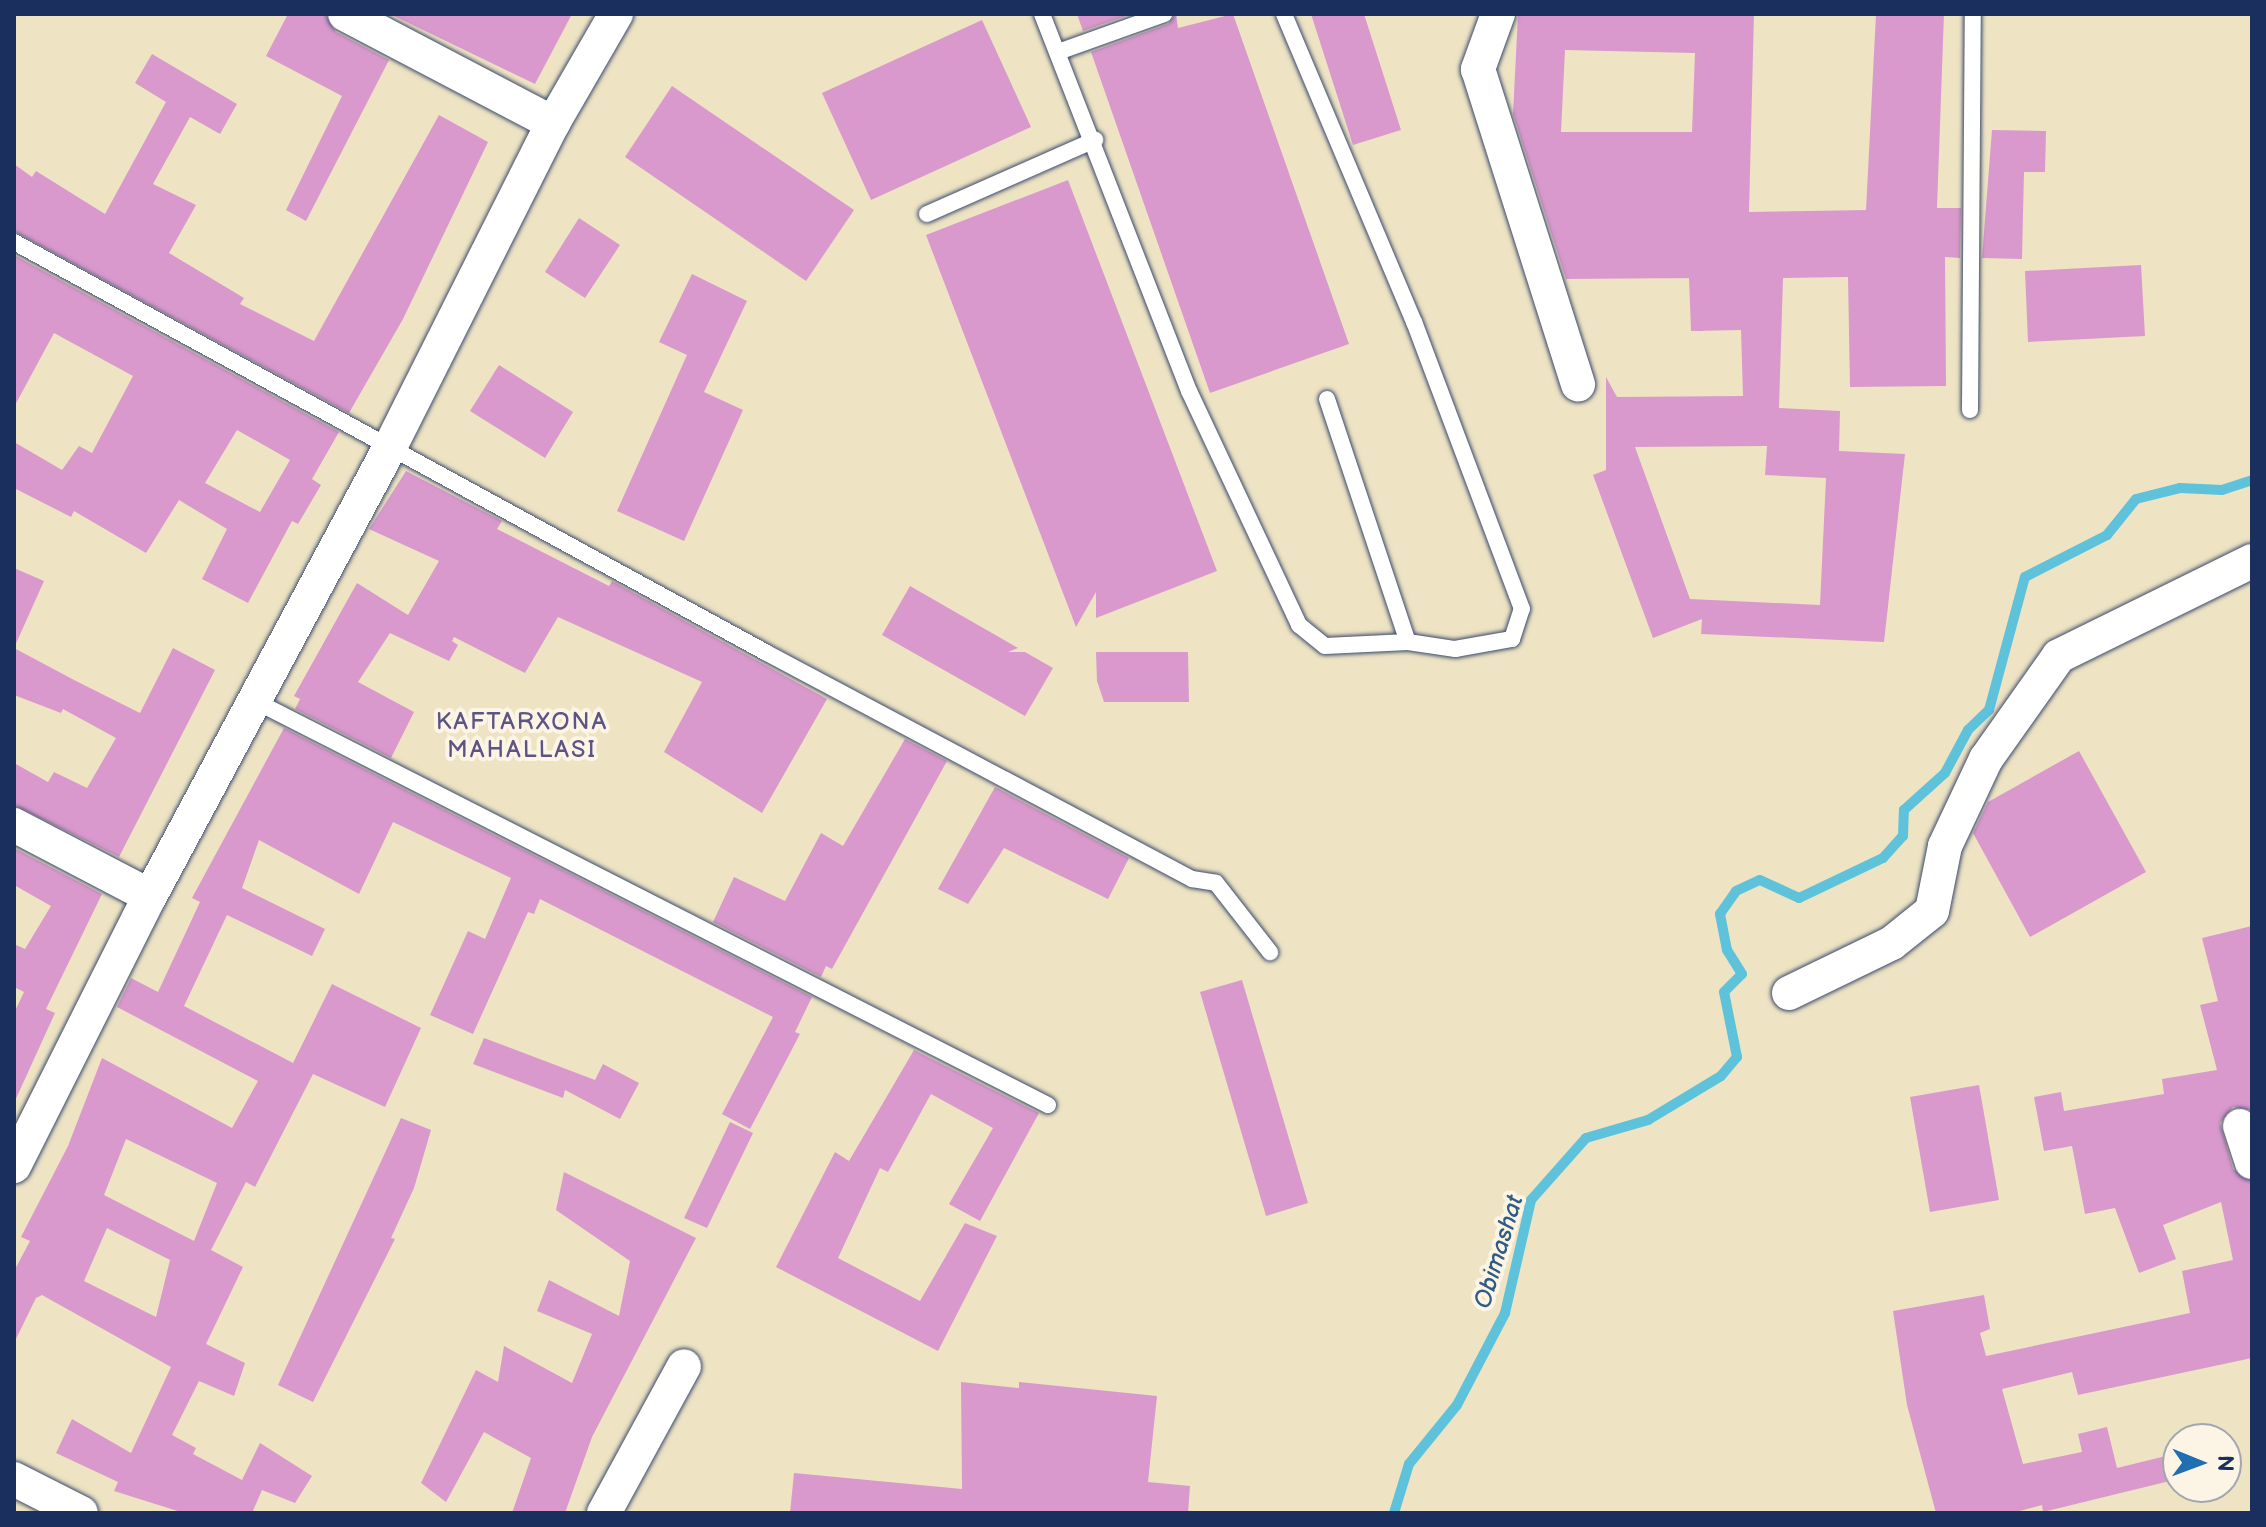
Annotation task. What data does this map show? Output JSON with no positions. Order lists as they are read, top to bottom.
{
  "districts": ["KAFTARXONA MAHALLASI"],
  "water": ["Obimashat"],
  "north": "right"
}
